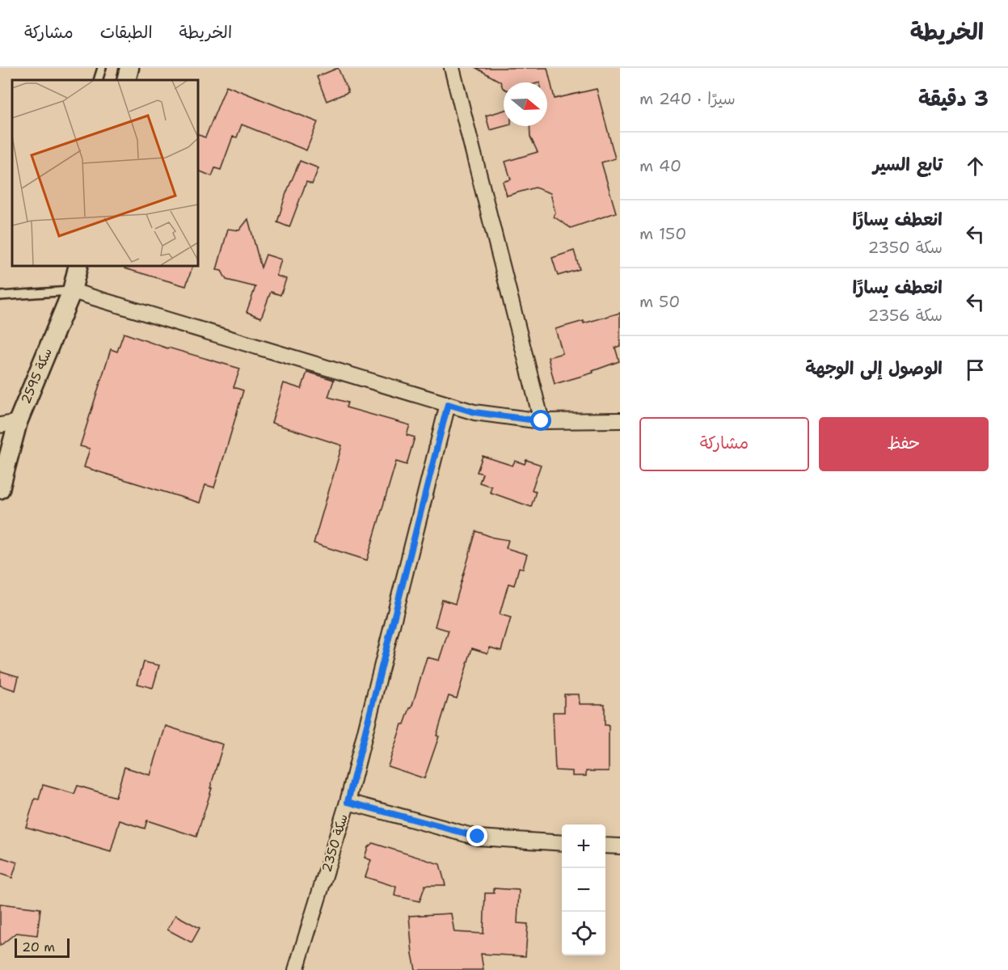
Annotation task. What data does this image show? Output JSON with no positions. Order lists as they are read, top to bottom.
{
  "streets": {
    "street": ["سكة 2595", "سكة 2350"]
  },
  "scale_bar": "20 m",
  "north": "right",
  "page": {
    "header": "الخريطة",
    "nav": ["الخريطة", "الطبقات", "مشاركة"],
    "heading": ["3 دقيقة", "سيرًا · 240 m"],
    "list": [
      ["تابع السير", "40 m"],
      ["انعطف يسارًا", "سكة 2350", "150 m"],
      ["انعطف يسارًا", "سكة 2356", "50 m"],
      "الوصول إلى الوجهة"
    ],
    "buttons": ["حفظ", "مشاركة"],
    "map_buttons": ["+", "−"],
    "scale": "20 m"
  }
}
